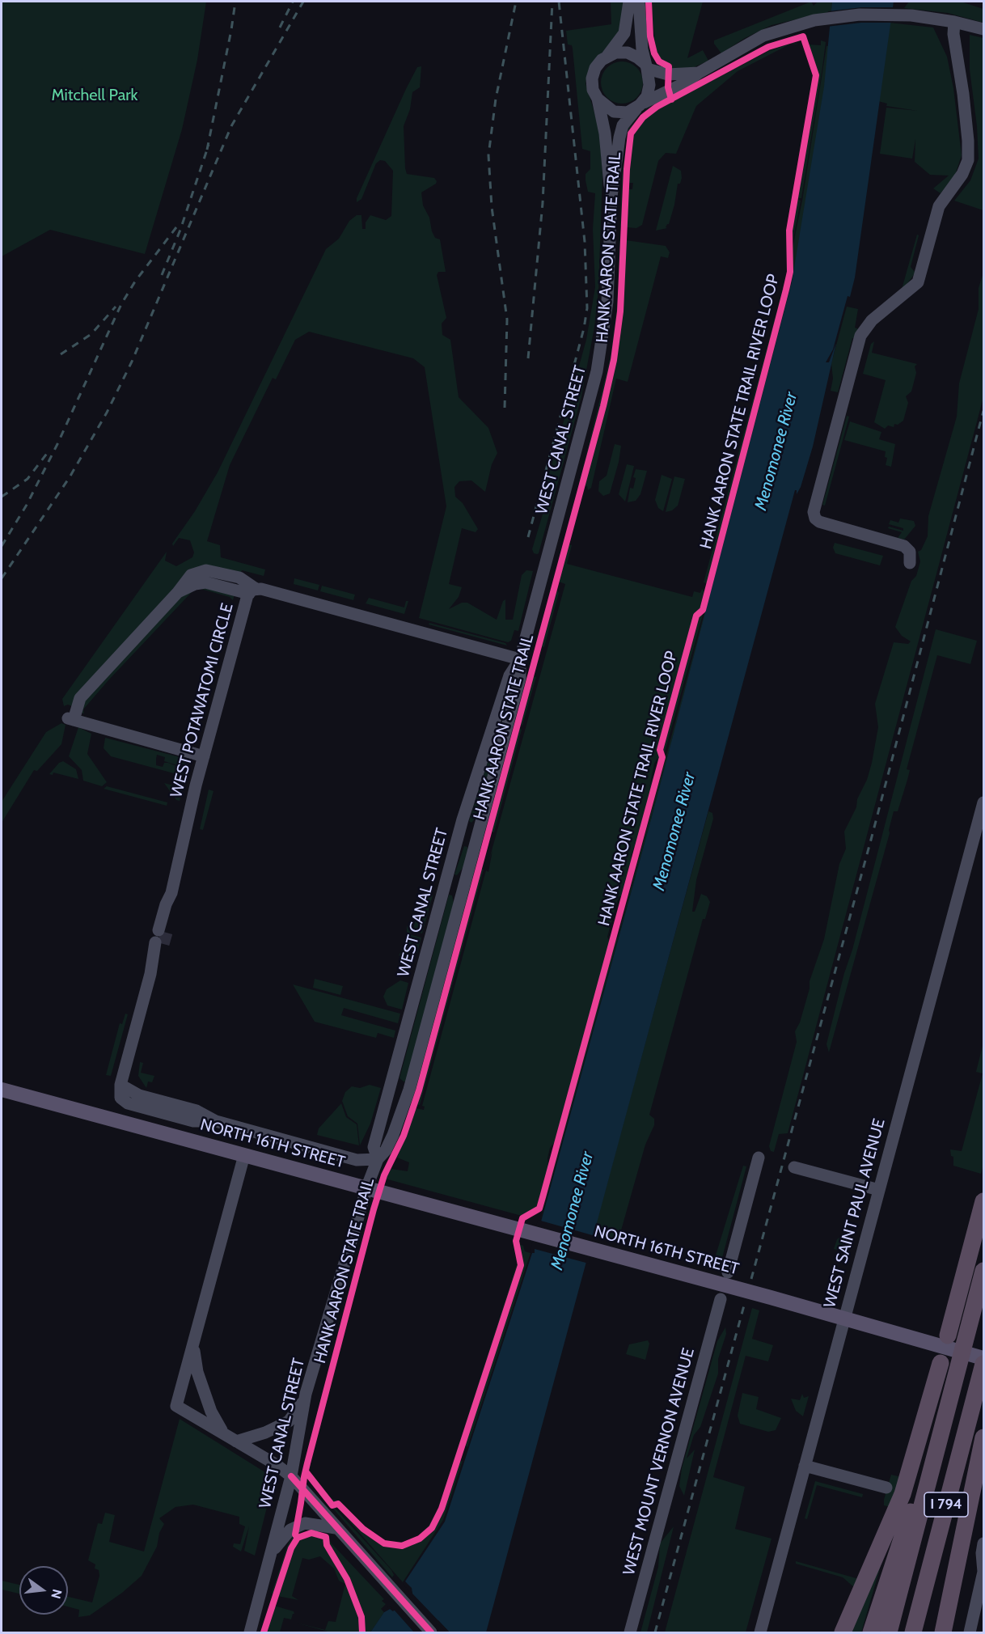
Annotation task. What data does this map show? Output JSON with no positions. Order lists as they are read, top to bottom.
{
  "streets": {
    "highway": ["I 794"],
    "main road": ["NORTH 16TH STREET"],
    "street": [
      "WEST CANAL STREET",
      "WEST POTAWATOMI CIRCLE",
      "WEST SAINT PAUL AVENUE",
      "WEST MOUNT VERNON AVENUE"
    ],
    "cycle path": ["HANK AARON STATE TRAIL"]
  },
  "crossings": [
    ["WEST CANAL STREET", "WEST POTAWATOMI CIRCLE"]
  ],
  "water": ["Menomonee River"],
  "parks": ["Mitchell Park"],
  "north": "right"
}
